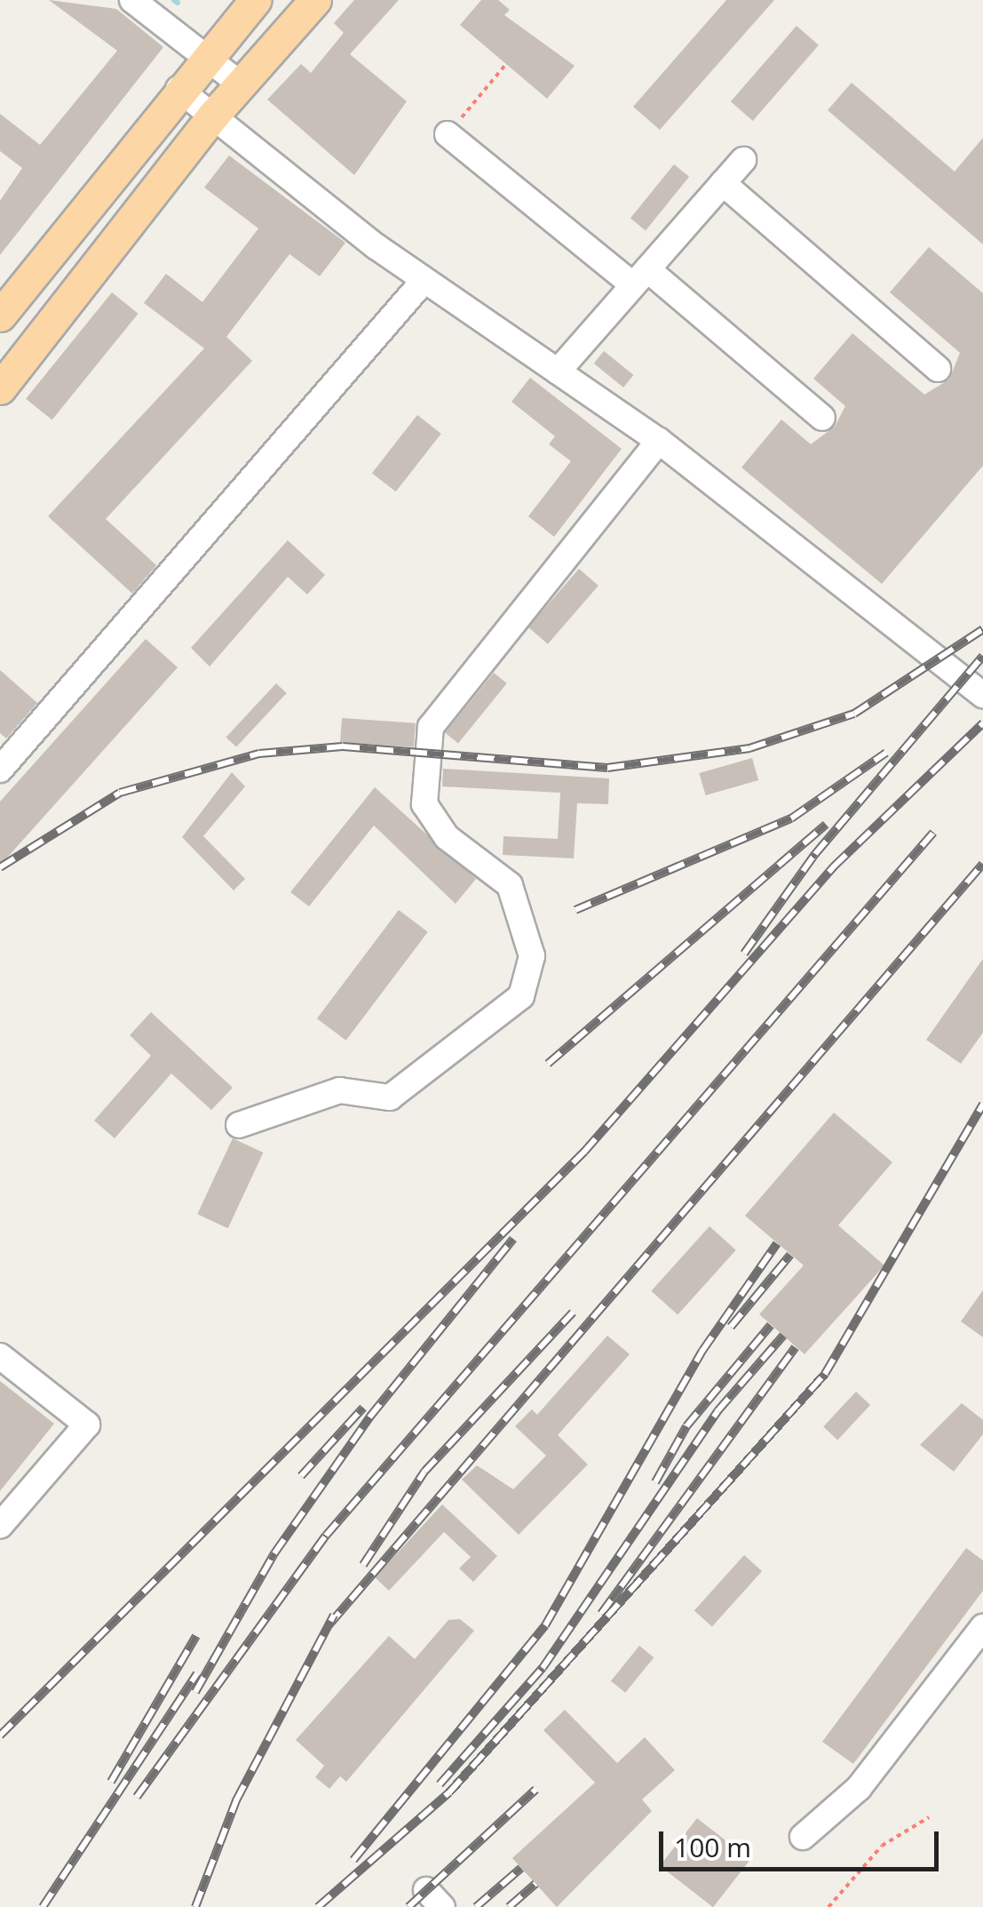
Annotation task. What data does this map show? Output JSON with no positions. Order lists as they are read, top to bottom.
{
  "scale_bar": "100 m"
}
